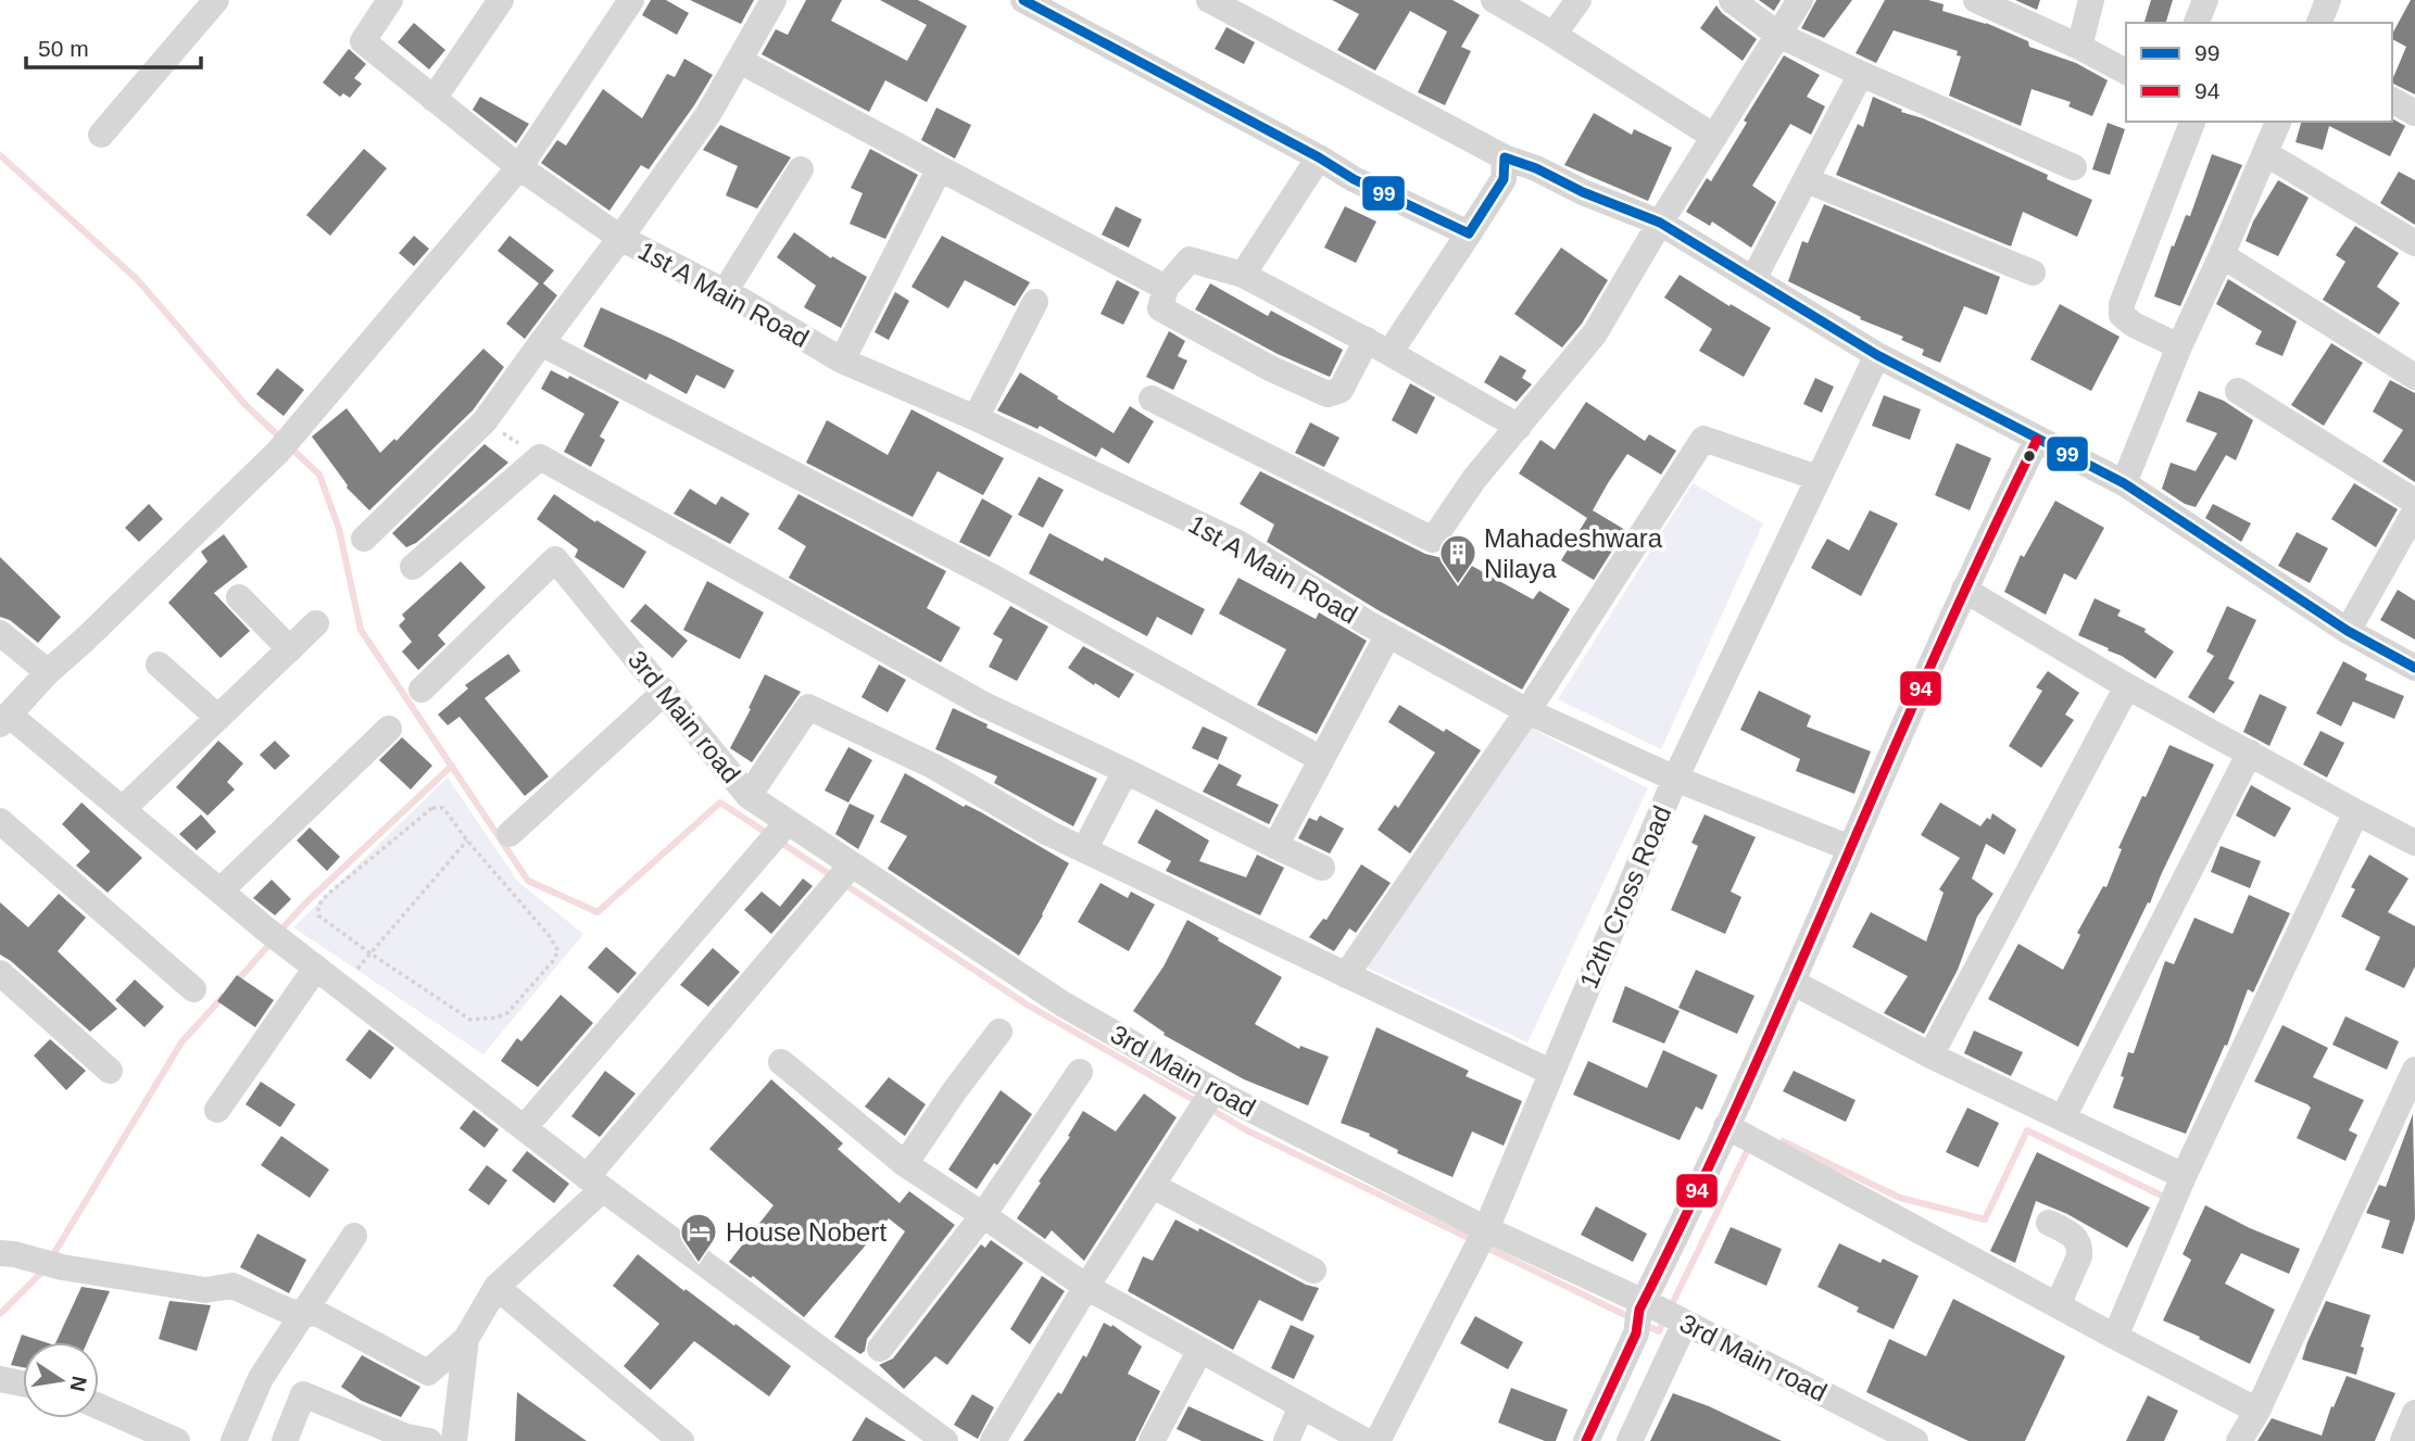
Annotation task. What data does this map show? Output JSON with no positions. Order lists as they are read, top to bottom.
{
  "streets": {
    "street": ["1st A Main Road", "3rd Main road", "12th Cross Road"]
  },
  "crossings": [
    ["1st A Main Road", "12th Cross Road"],
    ["3rd Main road", "12th Cross Road"]
  ],
  "places": {
    "building": ["Mahadeshwara Nilaya"],
    "hotel": ["House Nobert"]
  },
  "lines": ["transit line 99", "transit line 94"],
  "legend": ["99", "94"],
  "scale_bar": "50 m",
  "north": "right"
}
